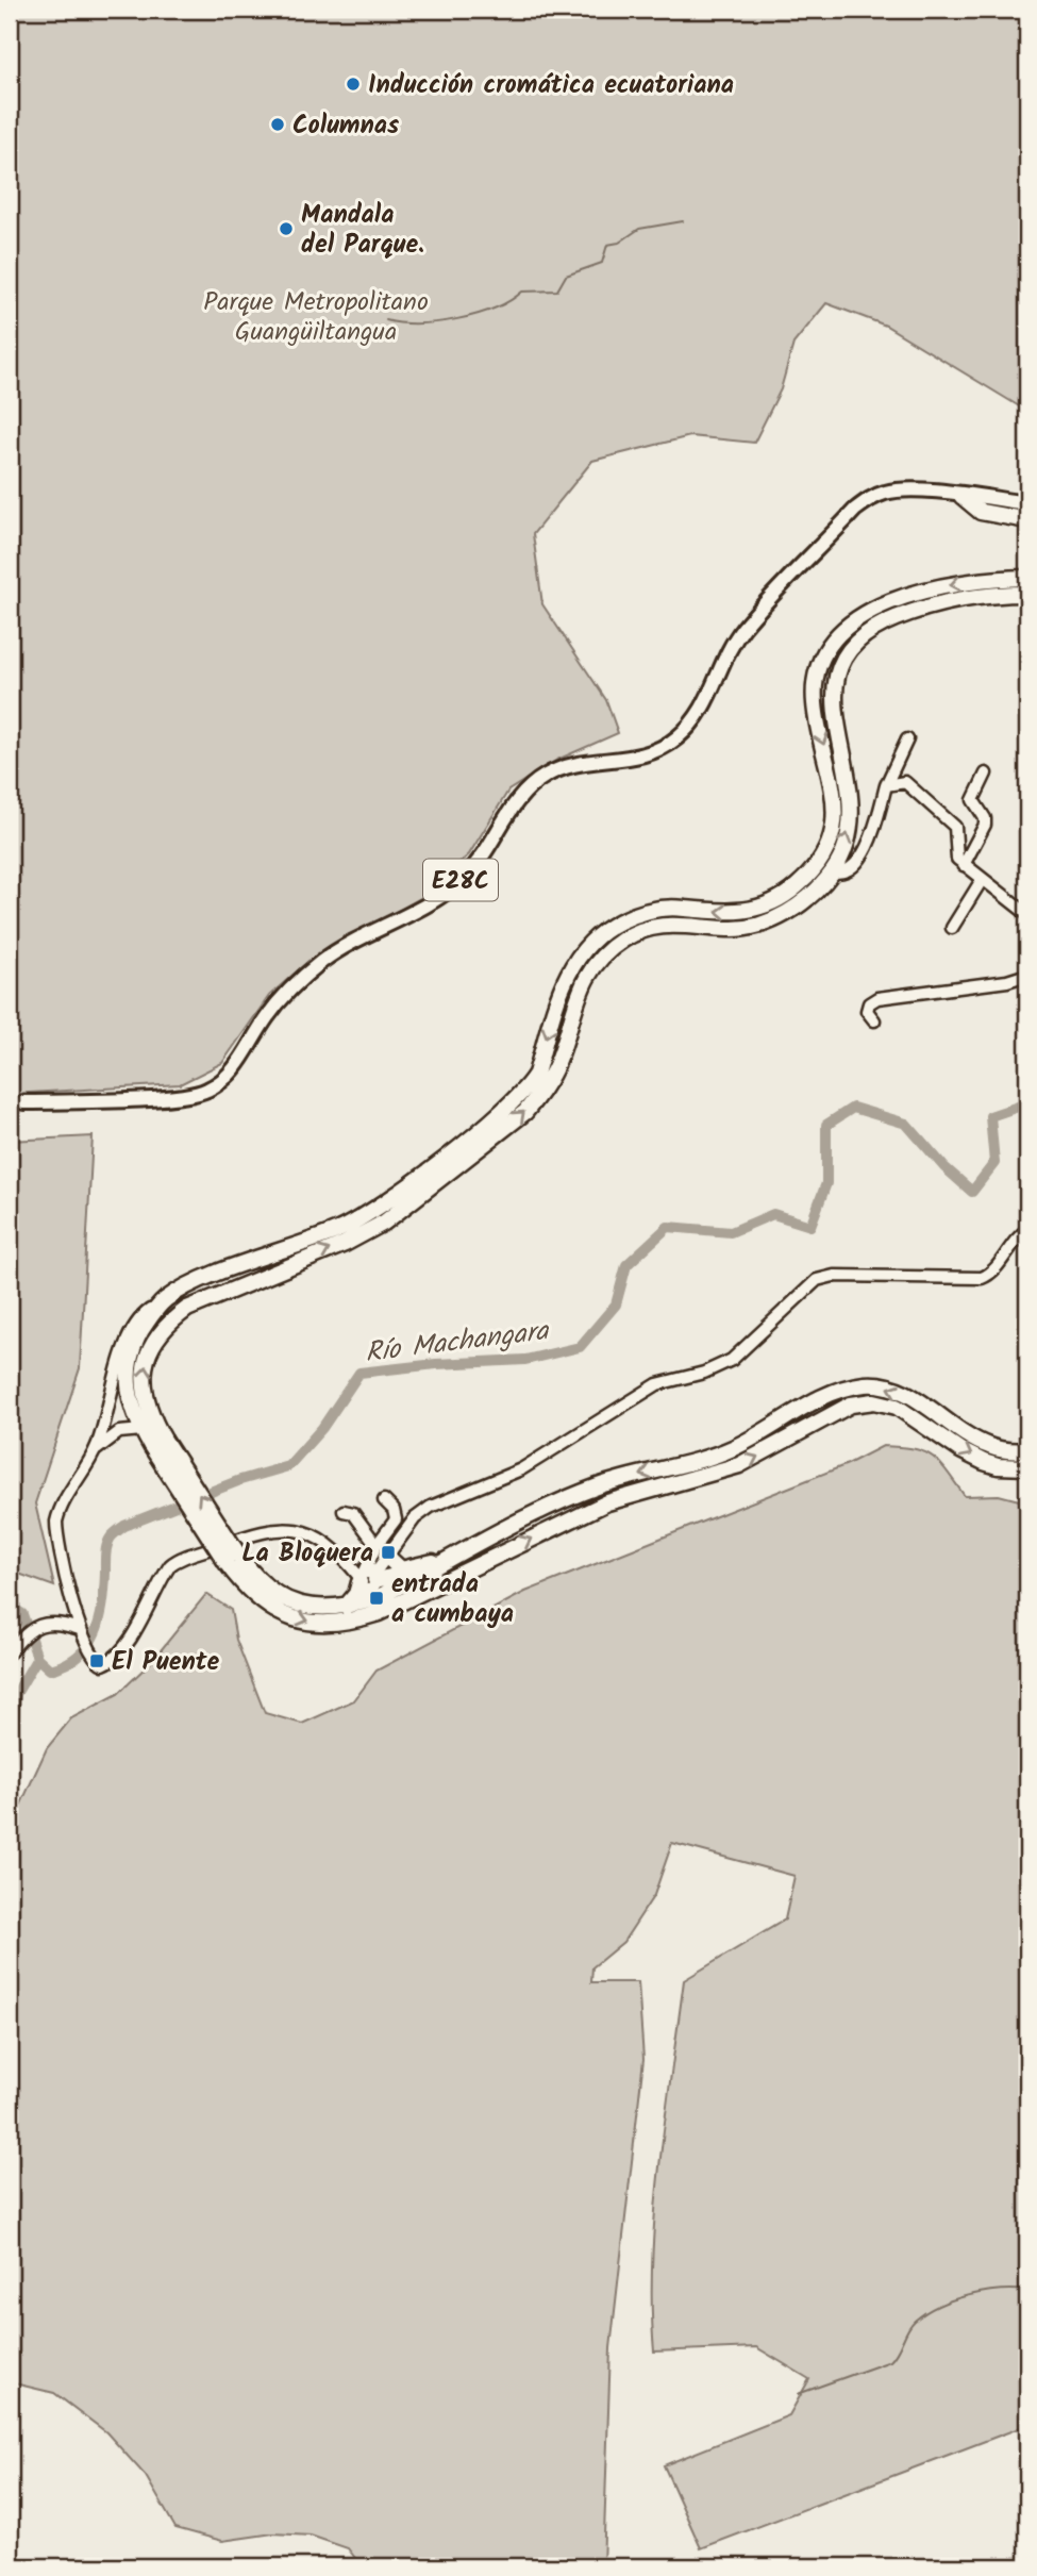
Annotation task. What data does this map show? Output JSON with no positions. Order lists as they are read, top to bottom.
{
  "streets": {
    "main road": ["E28C"]
  },
  "water": ["Río Machangara"],
  "parks": ["Parque Metropolitano Guangüiltangua"],
  "places": {
    "other": ["Inducción cromática ecuatoriana", "Columnas", "Mandala del Parque."],
    "transit": ["La Bloquera", "entrada a cumbaya", "El Puente"]
  }
}
